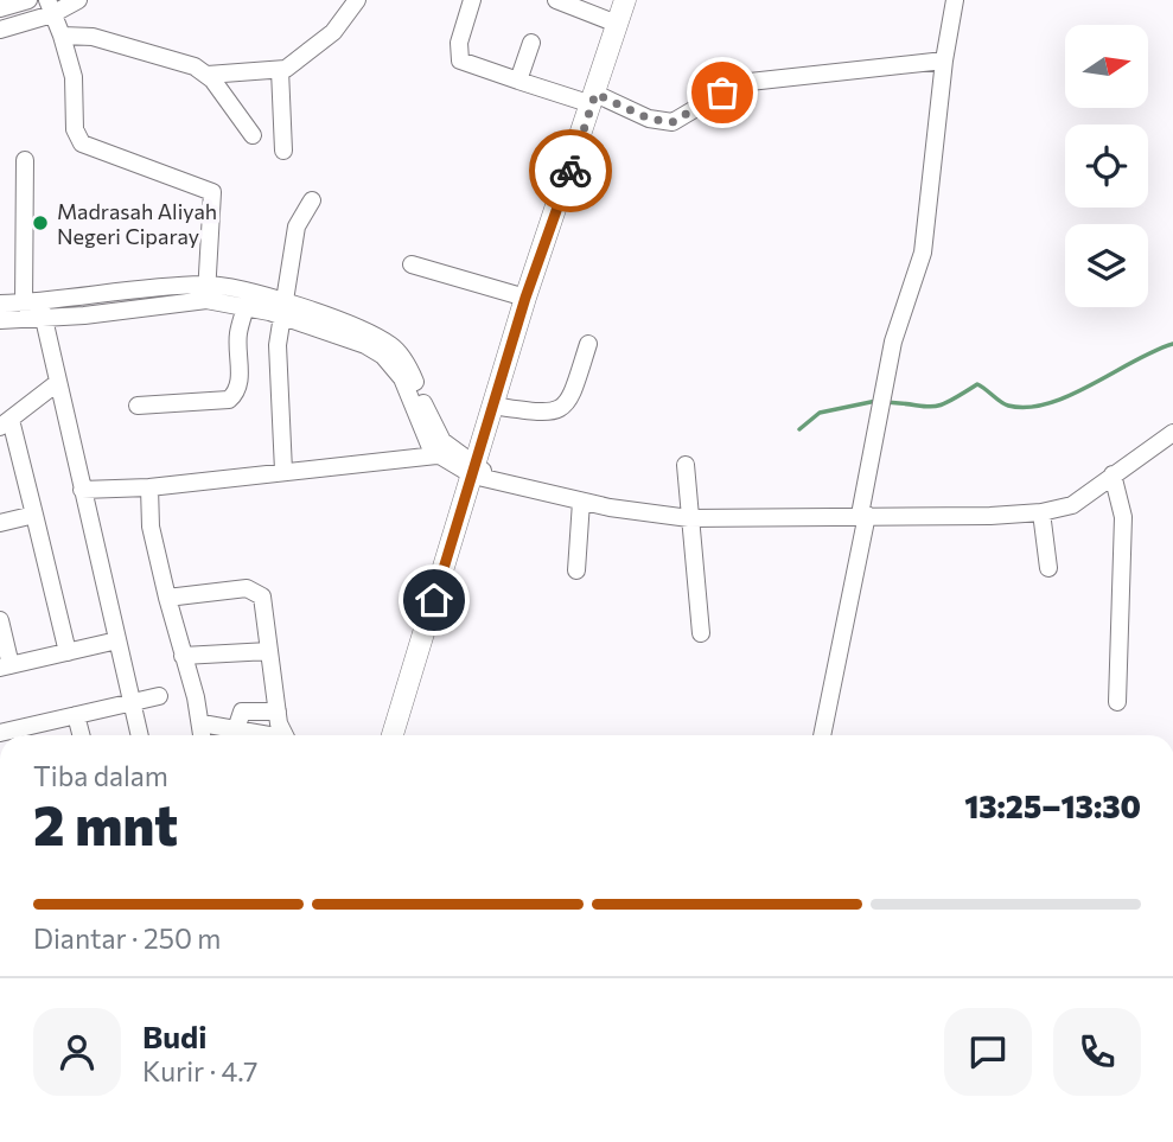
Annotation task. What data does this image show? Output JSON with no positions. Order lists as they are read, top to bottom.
{
  "places": ["Madrasah Aliyah Negeri Ciparay"],
  "north": "right",
  "page": {
    "heading": ["2 mnt", "Tiba dalam", "13:25–13:30"],
    "panel": ["Budi", "Kurir · 4.7"],
    "bar": "Diantar · 250 m"
  }
}
